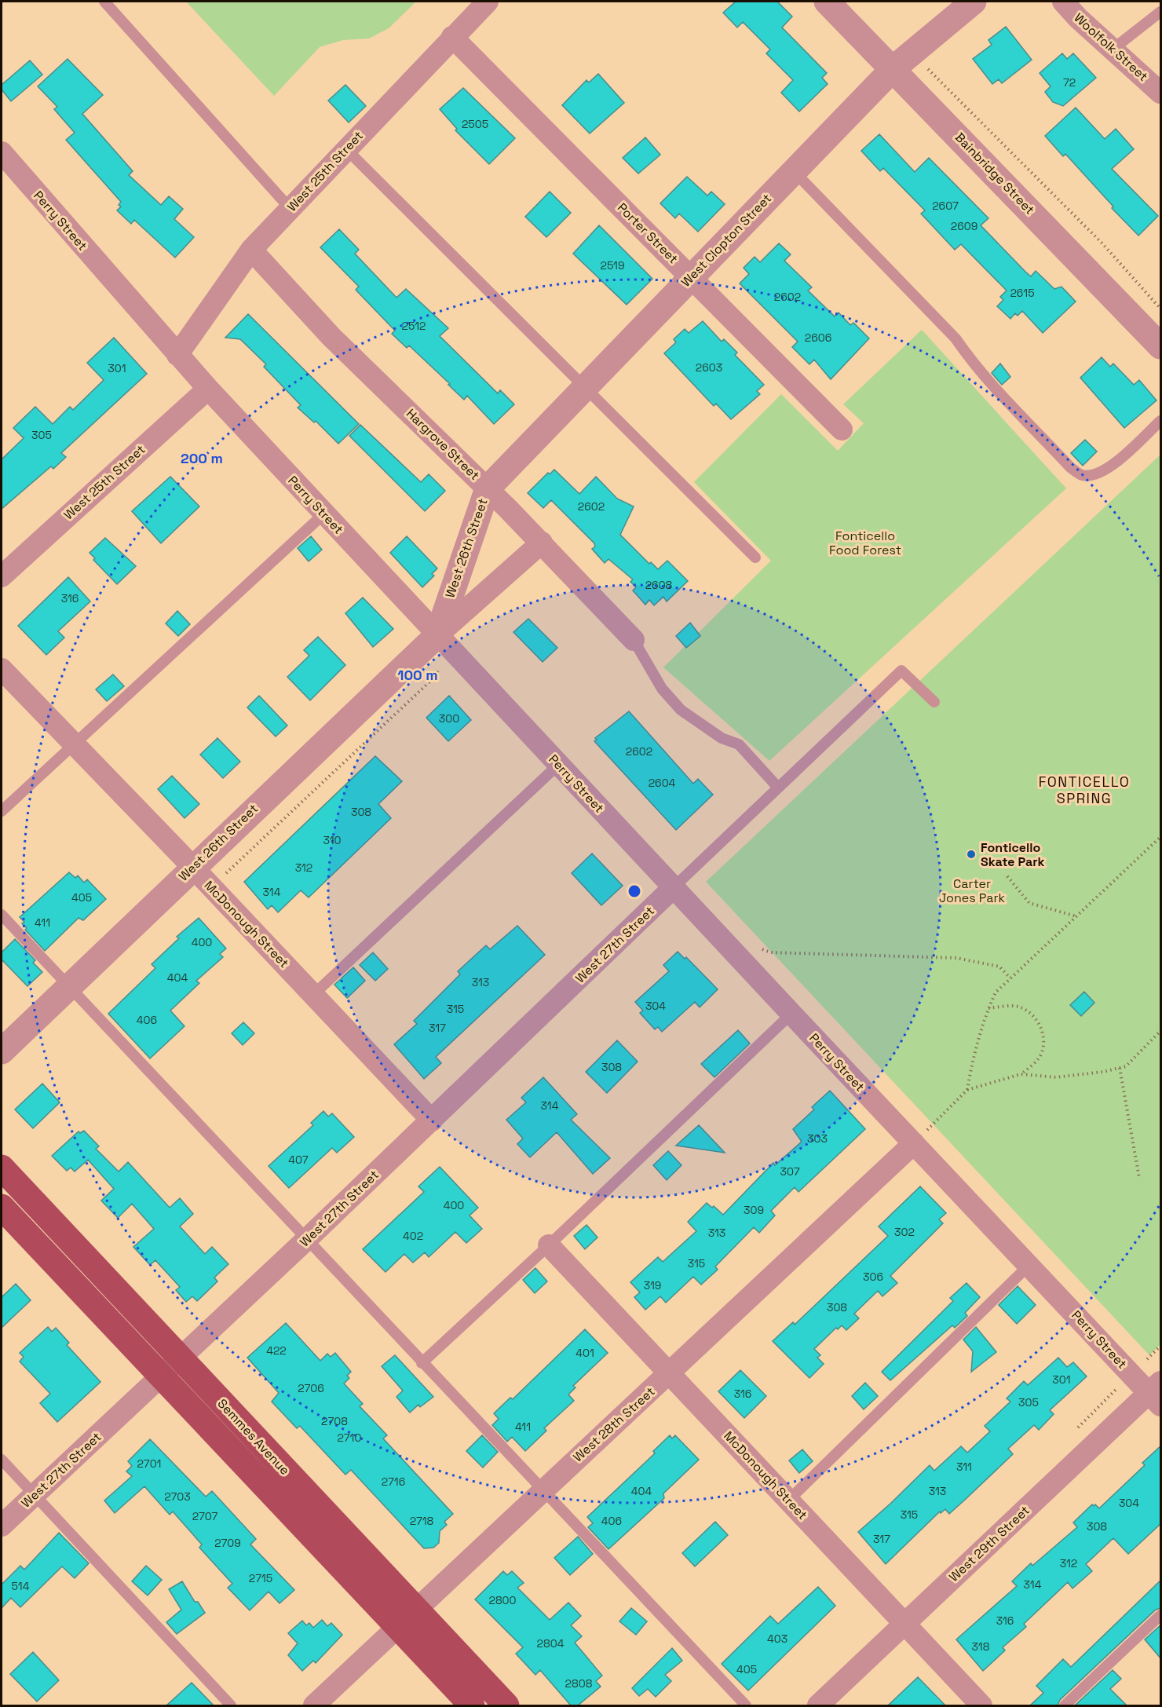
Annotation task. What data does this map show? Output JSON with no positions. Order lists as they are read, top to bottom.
{
  "streets": {
    "main road": ["Semmes Avenue"],
    "street": [
      "Woolfolk Street",
      "West 25th Street",
      "Bainbridge Street",
      "Perry Street",
      "Porter Street",
      "West Clopton Street",
      "Hargrove Street",
      "West 26th Street",
      "McDonough Street",
      "West 27th Street",
      "West 28th Street",
      "West 29th Street"
    ]
  },
  "crossings": [
    ["West 25th Street", "Perry Street"],
    ["West 25th Street", "Porter Street"],
    ["West 25th Street", "Hargrove Street"],
    ["Bainbridge Street", "West Clopton Street"],
    ["Perry Street", "West 26th Street"],
    ["Perry Street", "West 27th Street"],
    ["Perry Street", "West 28th Street"],
    ["Perry Street", "West 29th Street"],
    ["Porter Street", "West Clopton Street"],
    ["West Clopton Street", "Hargrove Street"],
    ["West Clopton Street", "West 26th Street"],
    ["Hargrove Street", "West 26th Street"],
    ["West 26th Street", "McDonough Street"],
    ["McDonough Street", "West 27th Street"],
    ["McDonough Street", "West 28th Street"],
    ["McDonough Street", "West 29th Street"],
    ["West 27th Street", "Semmes Avenue"],
    ["West 28th Street", "Semmes Avenue"]
  ],
  "districts": ["FONTICELLO SPRING"],
  "parks": ["Fonticello Food Forest", "Carter Jones Park"],
  "places": ["Fonticello Skate Park"],
  "house_numbers": [
    "72",
    "2505",
    "2607",
    "2609",
    "2519",
    "2615",
    "2602",
    "2512",
    "2606",
    "2603",
    "301",
    "305",
    "2602",
    "2608",
    "316",
    "300",
    "2602",
    "2604",
    "308",
    "310",
    "312",
    "314",
    "405",
    "411",
    "400",
    "404",
    "313",
    "304",
    "315",
    "406",
    "317",
    "308",
    "314",
    "303",
    "407",
    "307",
    "400",
    "309",
    "302",
    "313",
    "402",
    "315",
    "306",
    "319",
    "308",
    "422",
    "401",
    "301",
    "2706",
    "316",
    "305",
    "2708",
    "411",
    "2710",
    "2701",
    "311",
    "2716",
    "404",
    "313",
    "2703",
    "304",
    "315",
    "2707",
    "2718",
    "406",
    "308",
    "317",
    "2709",
    "312",
    "2715",
    "314",
    "514",
    "2800",
    "316",
    "403",
    "2804",
    "318",
    "405",
    "2808"
  ],
  "rings": ["200 m", "100 m"]
}
